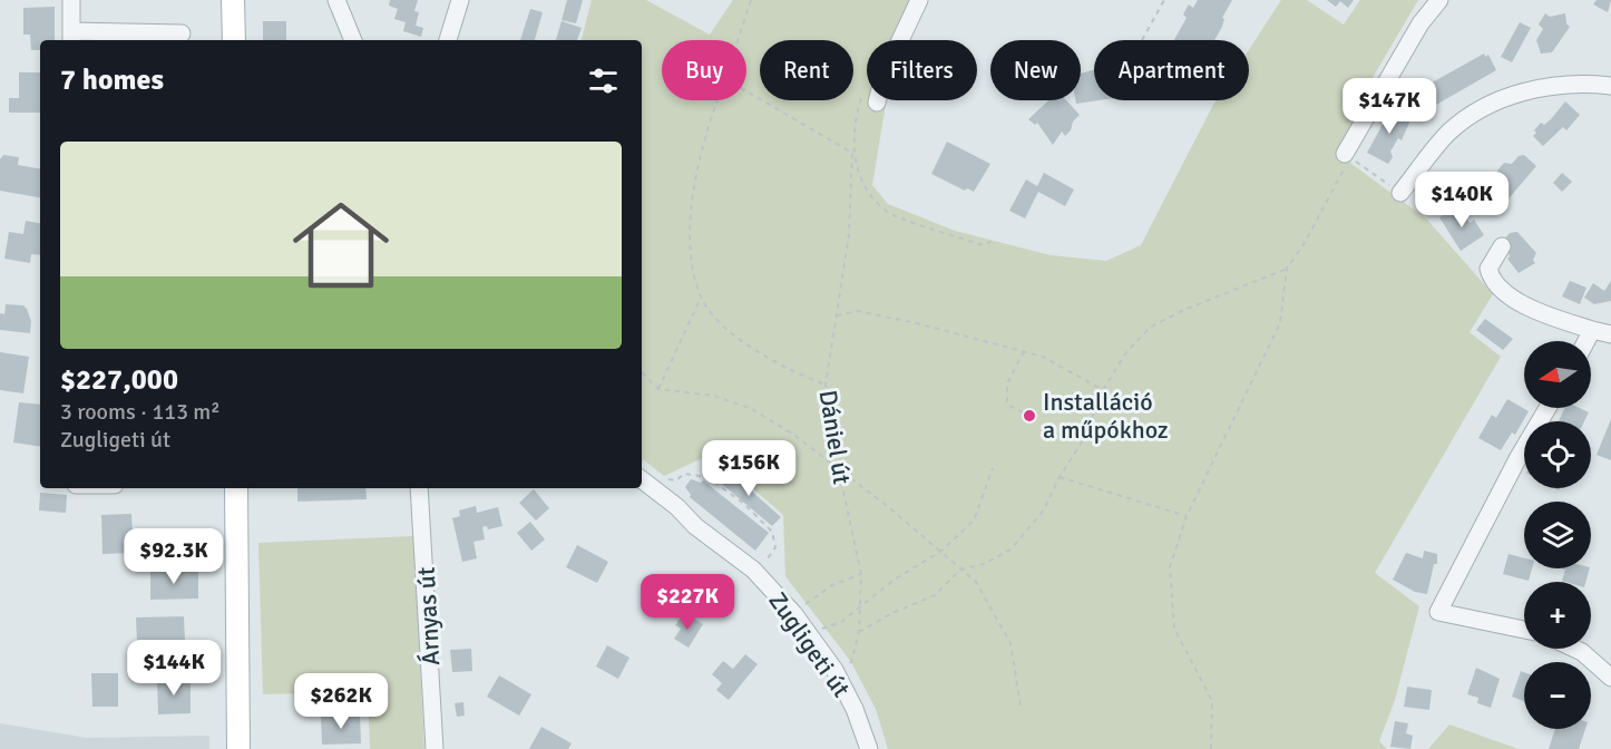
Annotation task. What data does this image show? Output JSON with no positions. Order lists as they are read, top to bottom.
{
  "streets": {
    "street": ["Árnyas út", "Zugligeti út"],
    "path": ["Dániel út"]
  },
  "crossings": [
    ["Dániel út", "Zugligeti út"]
  ],
  "places": ["Installáció a műpókhoz"],
  "north": "left",
  "page": {
    "chip": [
      "Buy",
      "Rent",
      "Filters",
      "New",
      "Apartment"
    ],
    "heading": "7 homes",
    "price": [
      "$147K",
      "$140K",
      "$156K",
      "$92.3K",
      "$227K",
      "$144K",
      "$262K"
    ],
    "list": [
      {
        "name": "$227,000",
        "note": "3 rooms · 113 m² · Zugligeti út"
      }
    ],
    "map_buttons": ["+", "−"]
  }
}
